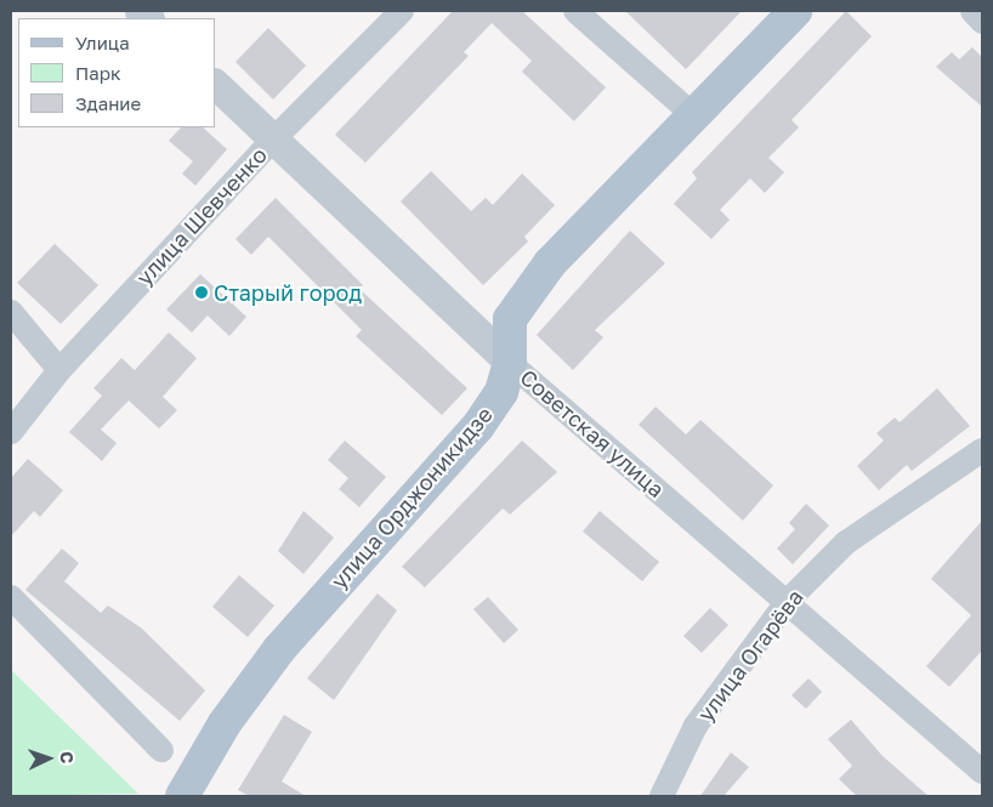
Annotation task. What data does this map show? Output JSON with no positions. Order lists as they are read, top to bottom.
{
  "streets": {
    "main road": ["улица Орджоникидзе"],
    "street": ["улица Шевченко", "Советская улица", "улица Огарёва"]
  },
  "crossings": [
    ["улица Шевченко", "Советская улица"],
    ["Советская улица", "улица Орджоникидзе"],
    ["Советская улица", "улица Огарёва"]
  ],
  "places": ["Старый город"],
  "legend": ["Улица", "Парк", "Здание"],
  "north": "right"
}
